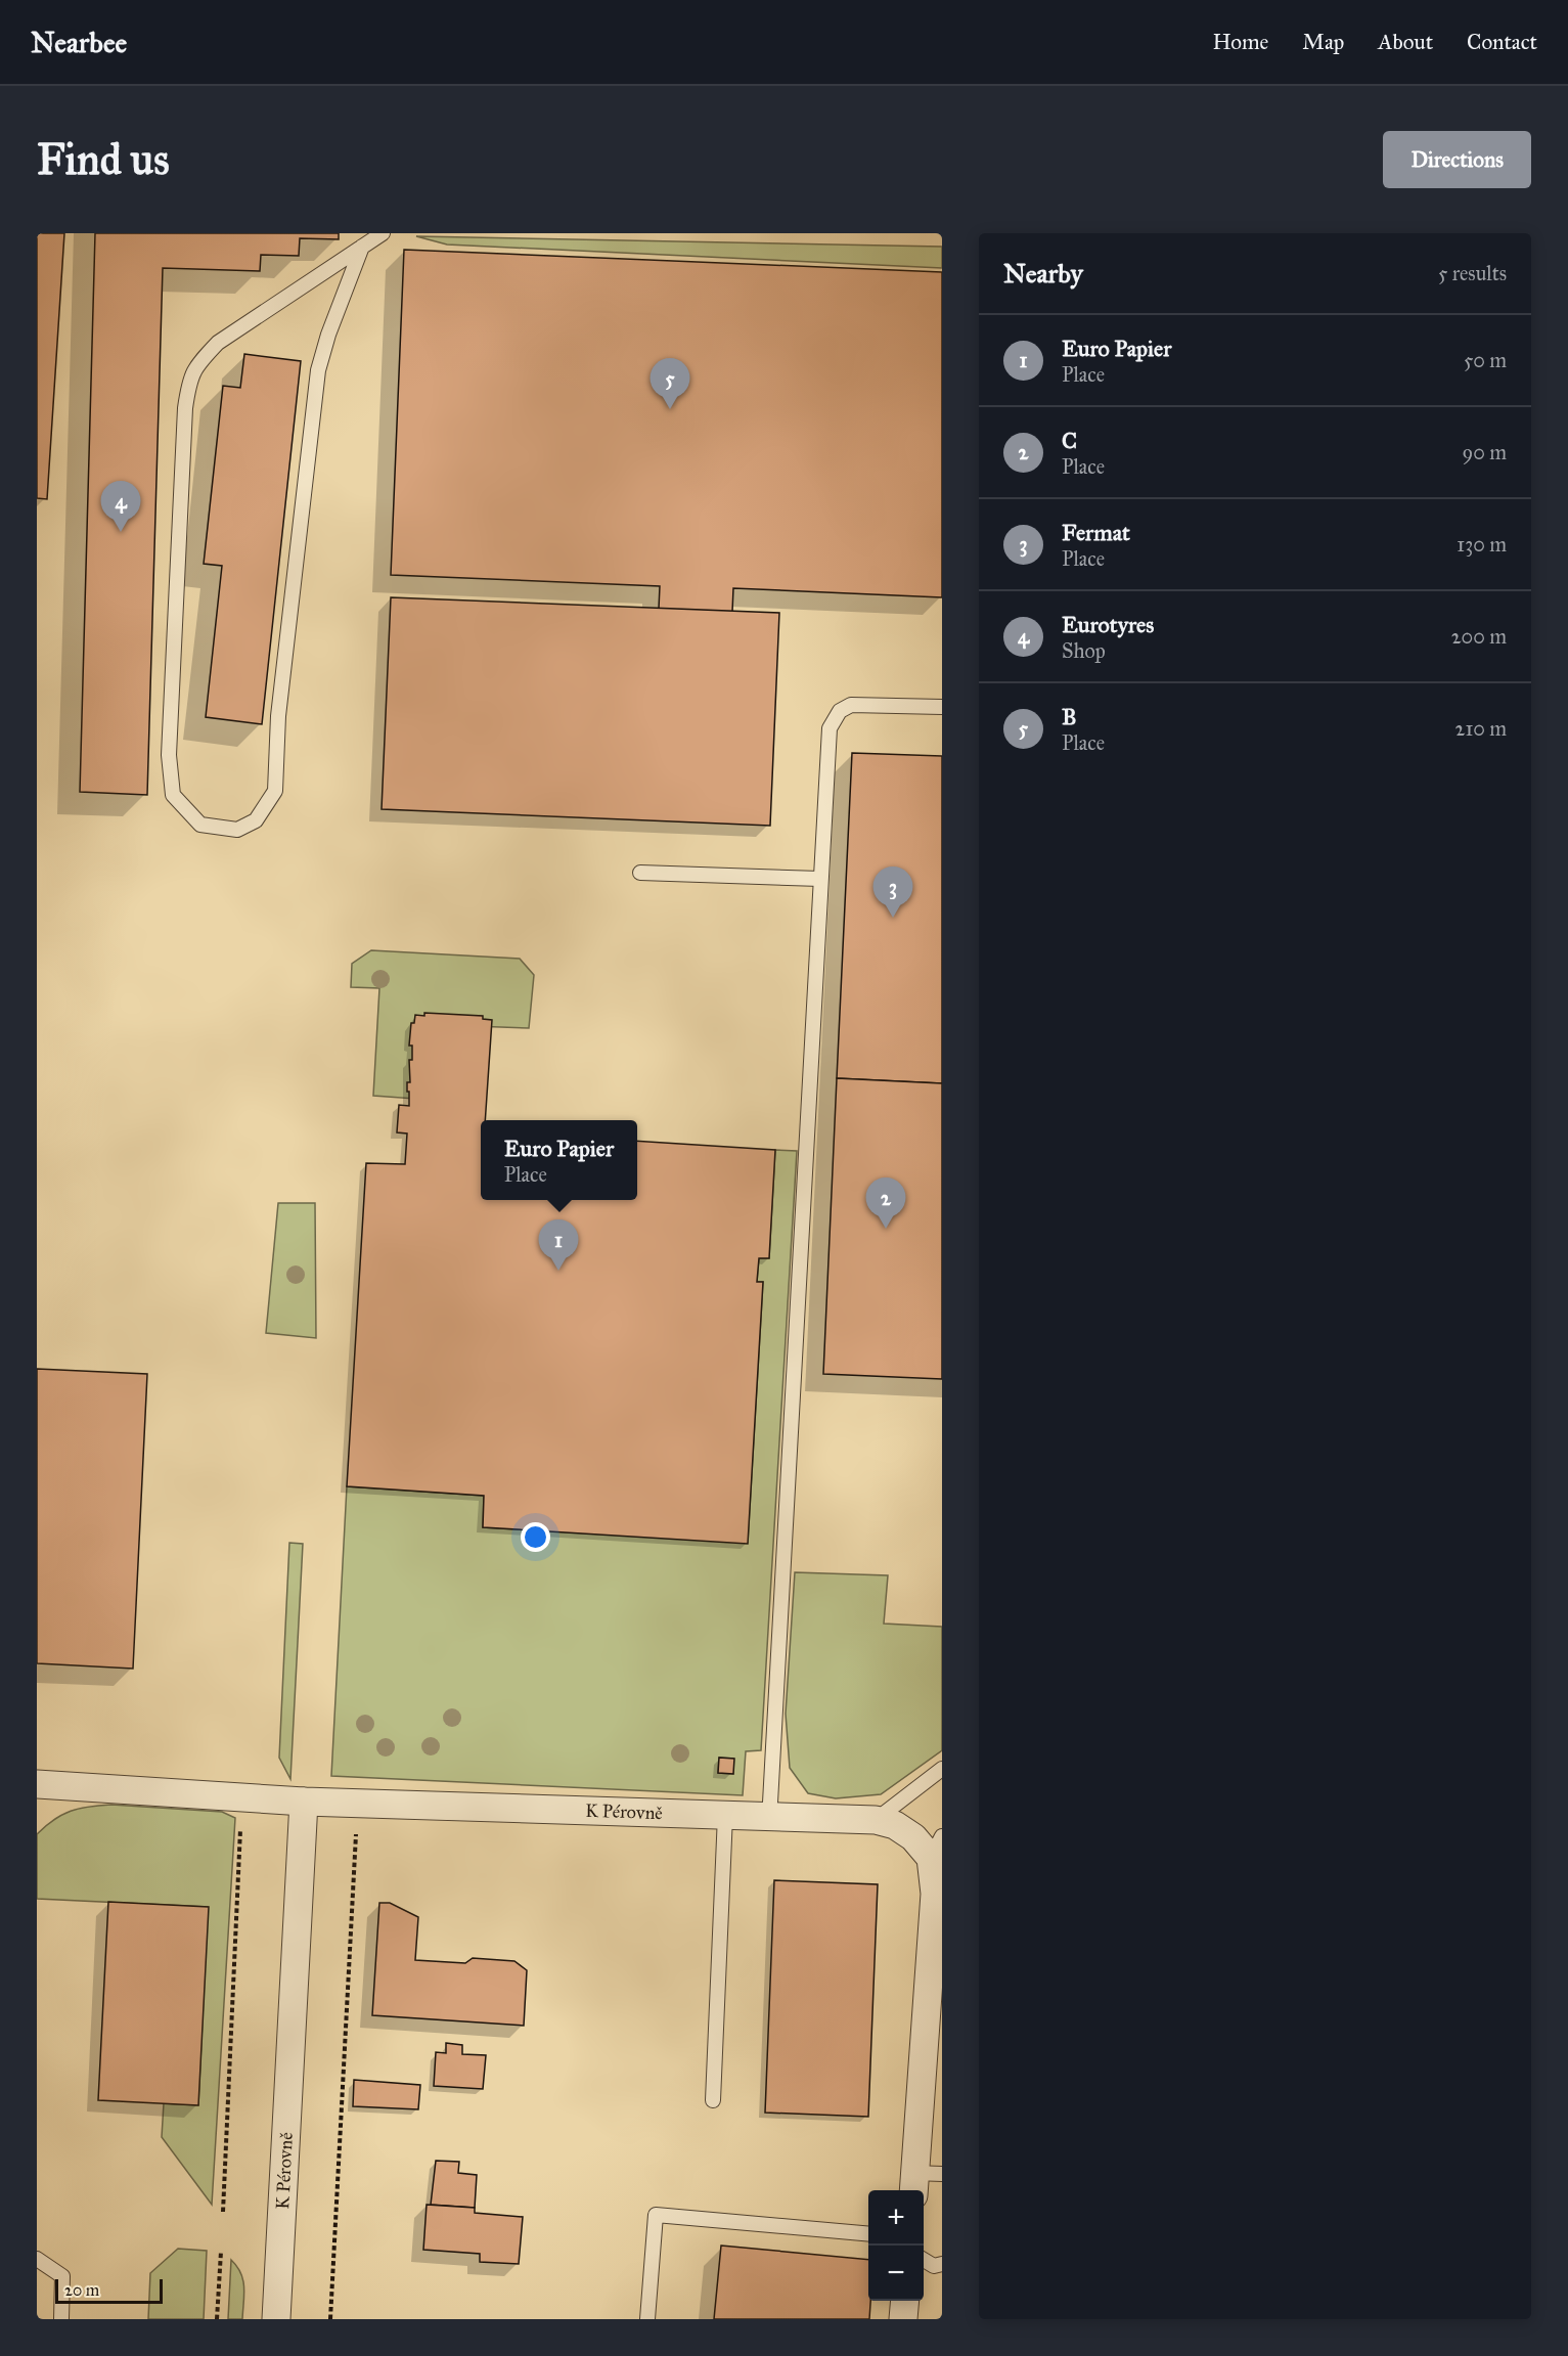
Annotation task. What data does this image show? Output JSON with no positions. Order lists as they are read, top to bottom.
{
  "streets": {
    "street": ["K Pérovně"]
  },
  "scale_bar": "20 m",
  "page": {
    "header": "Nearbee",
    "nav": [
      "Home",
      "Map",
      "About",
      "Contact"
    ],
    "buttons": "Directions",
    "title": "Find us",
    "heading": ["Nearby", "5 results"],
    "list": [
      {
        "mark": "1",
        "name": "Euro Papier",
        "note": "Place",
        "value": "50 m"
      },
      {
        "mark": "2",
        "name": "C",
        "note": "Place",
        "value": "90 m"
      },
      {
        "mark": "3",
        "name": "Fermat",
        "note": "Place",
        "value": "130 m"
      },
      {
        "mark": "4",
        "name": "Eurotyres",
        "note": "Shop",
        "value": "200 m"
      },
      {
        "mark": "5",
        "name": "B",
        "note": "Place",
        "value": "210 m"
      }
    ],
    "pins": [
      "5",
      "4",
      "3",
      "2",
      "1"
    ],
    "popup": ["Euro Papier", "Place"],
    "map_buttons": ["+", "−"],
    "scale": "20 m"
  }
}
